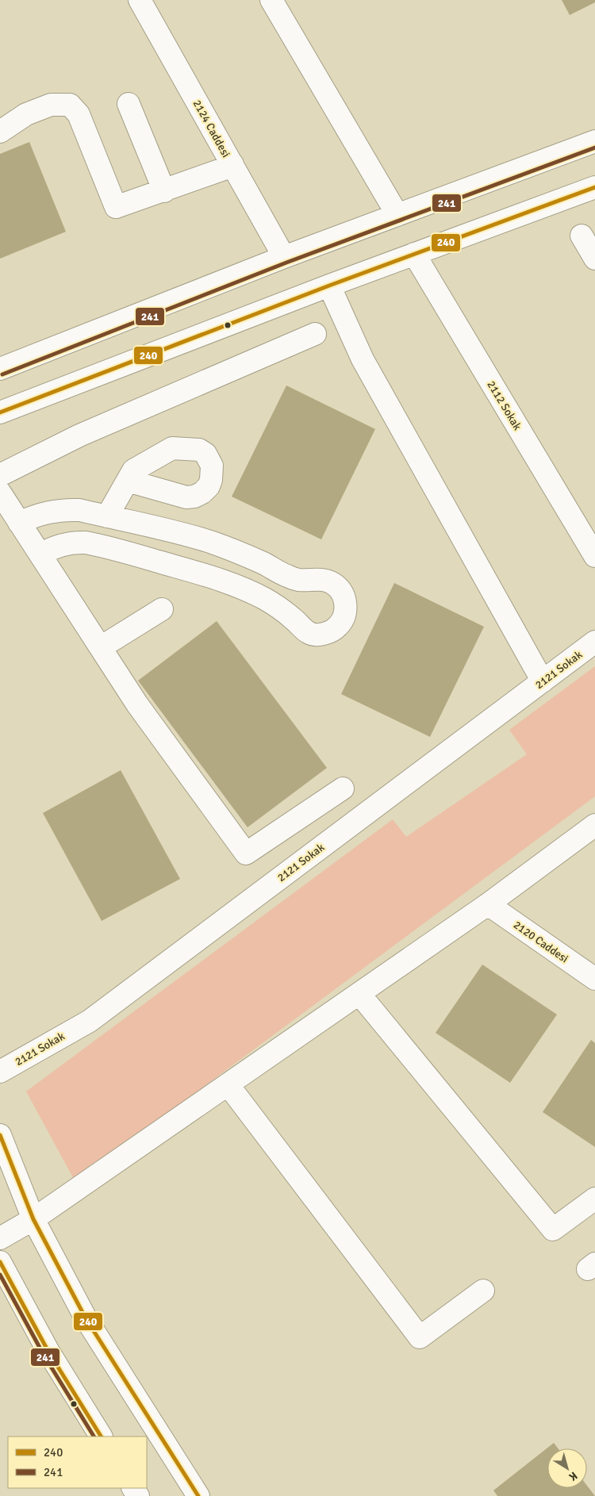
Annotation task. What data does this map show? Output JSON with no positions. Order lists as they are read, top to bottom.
{
  "streets": {
    "street": [
      "2124 Caddesi",
      "2112 Sokak",
      "2121 Sokak",
      "2120 Caddesi"
    ]
  },
  "lines": ["transit line 241", "transit line 240"],
  "legend": ["240", "241"],
  "north": "bottom right"
}
